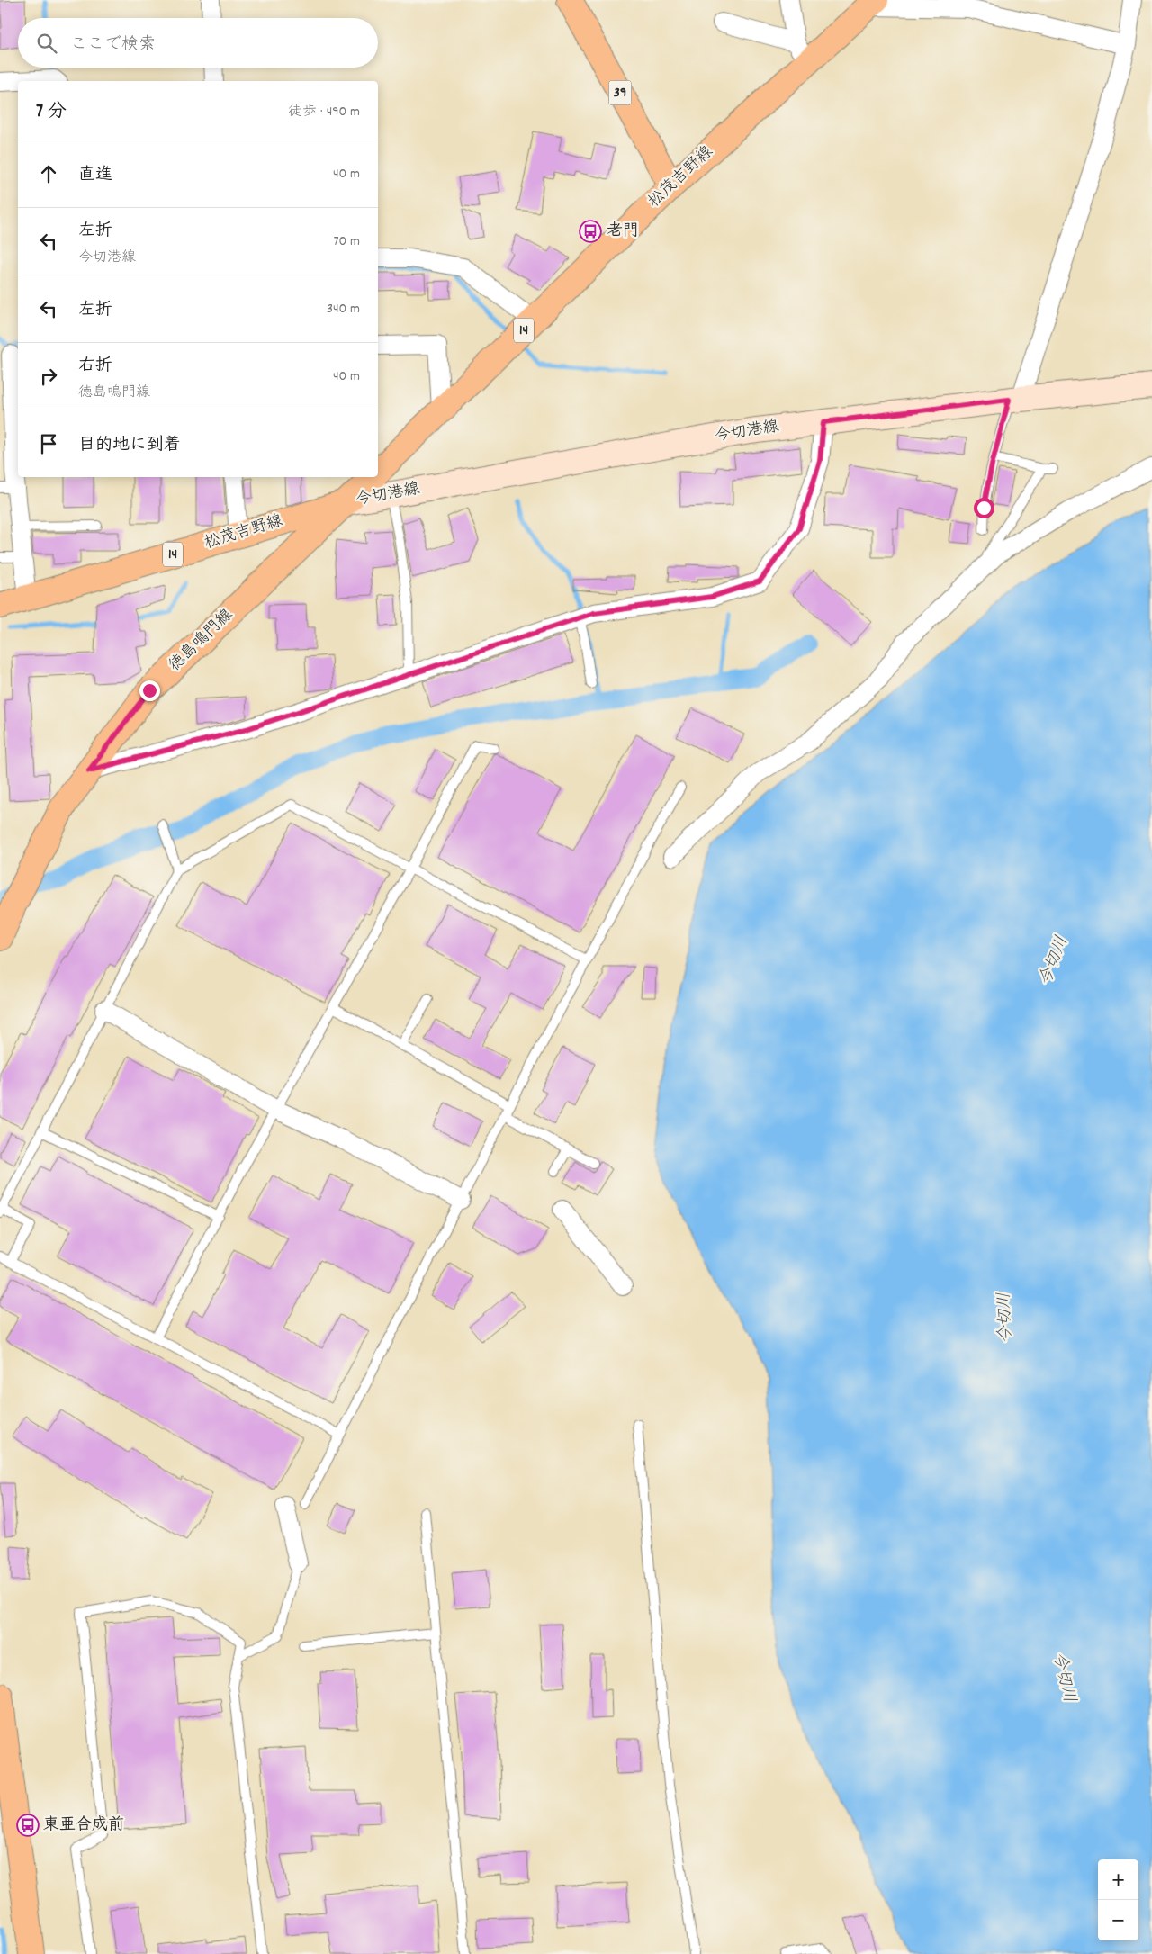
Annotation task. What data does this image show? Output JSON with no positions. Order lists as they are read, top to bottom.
{
  "streets": {
    "main road": [
      "39",
      "松茂吉野線",
      "14",
      "今切港線",
      "徳島鳴門線"
    ]
  },
  "crossings": [
    ["39", "松茂吉野線"],
    ["松茂吉野線", "今切港線"],
    ["松茂吉野線", "徳島鳴門線"],
    ["今切港線", "徳島鳴門線"]
  ],
  "water": ["今切川"],
  "places": {
    "bus stop": ["老門", "東亜合成前"]
  },
  "page": {
    "search": "ここで検索",
    "heading": ["7 分", "徒歩 · 490 m"],
    "list": [
      ["直進", "40 m"],
      ["左折", "今切港線", "70 m"],
      ["左折", "340 m"],
      ["右折", "徳島鳴門線", "40 m"],
      "目的地に到着"
    ],
    "map_buttons": ["+", "−"]
  }
}
